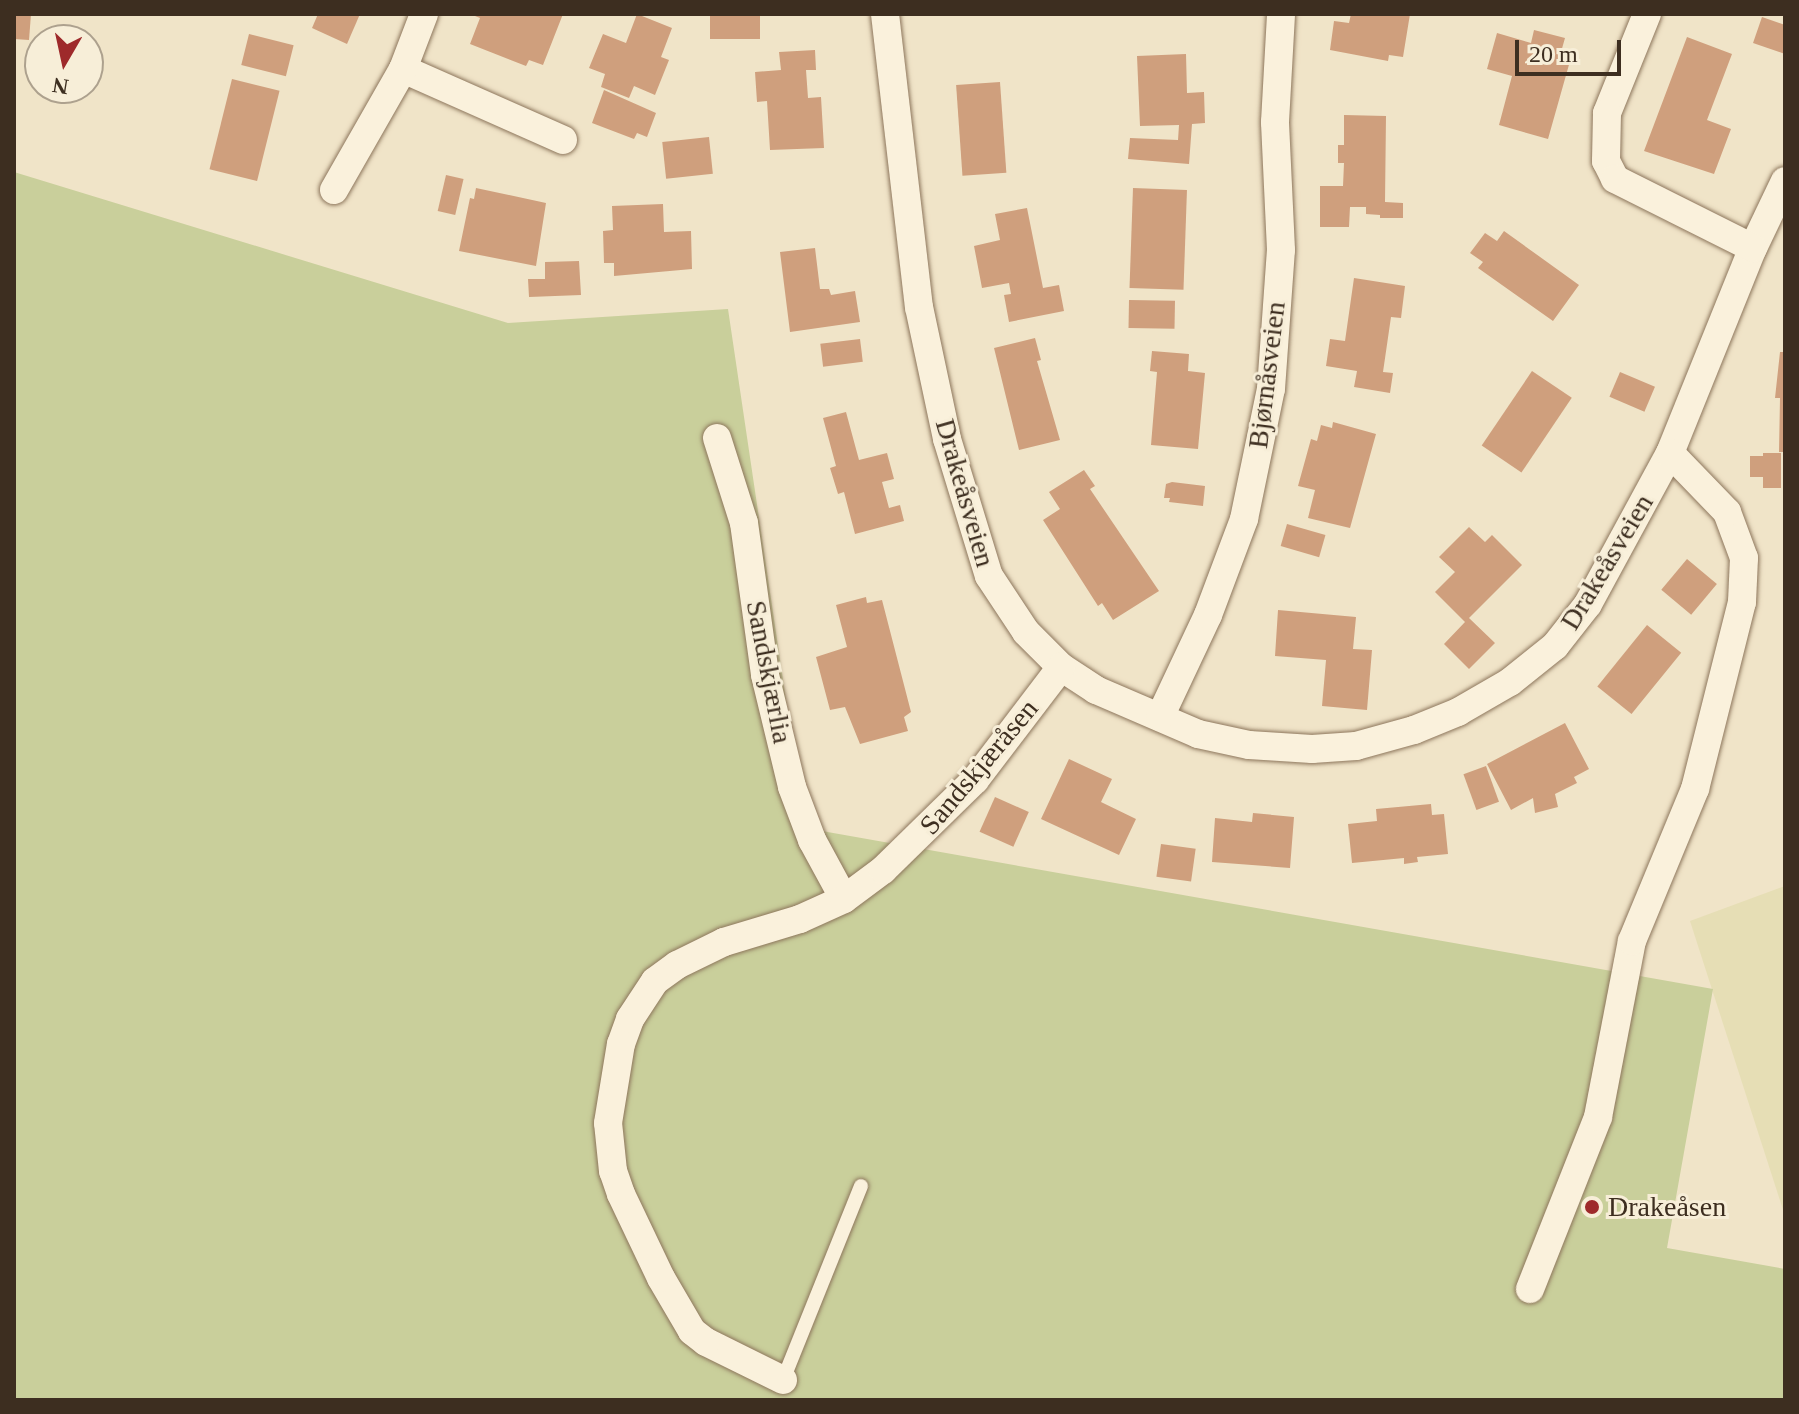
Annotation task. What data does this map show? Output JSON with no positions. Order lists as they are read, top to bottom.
{
  "streets": {
    "street": [
      "Bjørnåsveien",
      "Drakeåsveien",
      "Sandskjærlia",
      "Sandskjæråsen"
    ]
  },
  "crossings": [
    ["Bjørnåsveien", "Drakeåsveien"],
    ["Drakeåsveien", "Sandskjæråsen"],
    ["Sandskjærlia", "Sandskjæråsen"]
  ],
  "places": ["Drakeåsen"],
  "scale_bar": "20 m",
  "north": "bottom"
}
